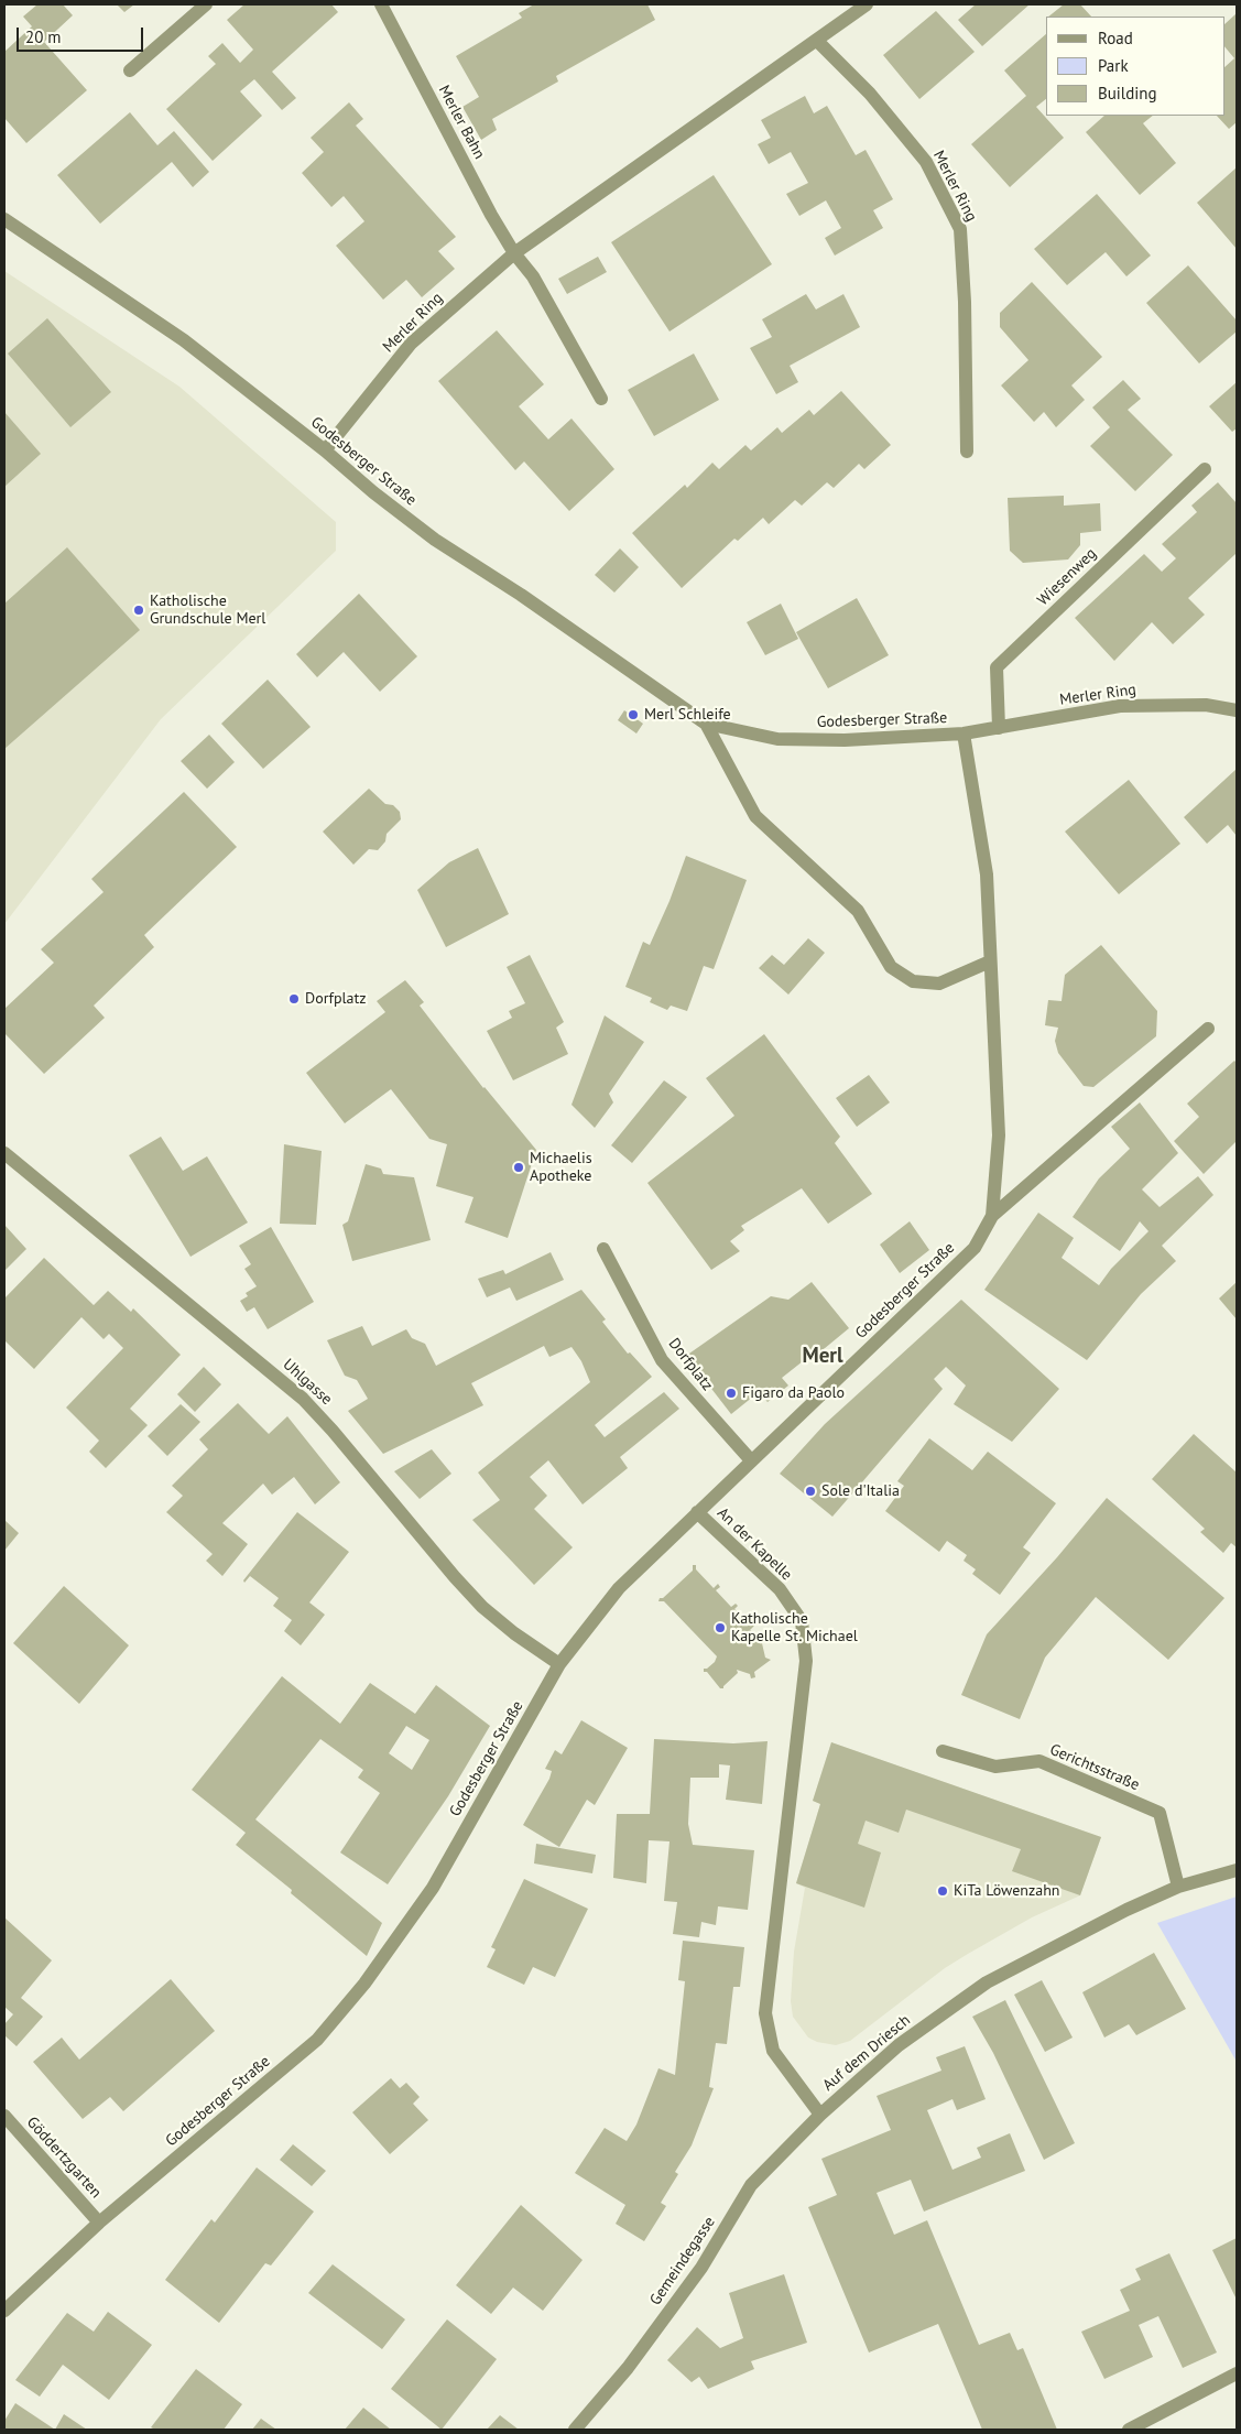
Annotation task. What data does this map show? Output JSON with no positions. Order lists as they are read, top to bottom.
{
  "streets": {
    "street": [
      "Merler Bahn",
      "Merler Ring",
      "Godesberger Straße",
      "Wiesenweg",
      "Dorfplatz",
      "Uhlgasse",
      "An der Kapelle",
      "Gerichtsstraße",
      "Auf dem Driesch",
      "Göddertzgarten",
      "Gemeindegasse"
    ]
  },
  "crossings": [
    ["Merler Bahn", "Merler Ring"],
    ["Merler Ring", "Godesberger Straße"],
    ["Merler Ring", "Wiesenweg"],
    ["Godesberger Straße", "Dorfplatz"],
    ["Godesberger Straße", "Uhlgasse"],
    ["Godesberger Straße", "An der Kapelle"],
    ["Godesberger Straße", "Göddertzgarten"],
    ["An der Kapelle", "Auf dem Driesch"],
    ["Gerichtsstraße", "Auf dem Driesch"],
    ["Auf dem Driesch", "Gemeindegasse"]
  ],
  "districts": ["Merl"],
  "places": [
    "Katholische Grundschule Merl",
    "Merl Schleife",
    "Dorfplatz",
    "Michaelis Apotheke",
    "Figaro da Paolo",
    "Sole d'Italia",
    "Katholische Kapelle St. Michael",
    "KiTa Löwenzahn"
  ],
  "legend": ["Road", "Park", "Building"],
  "scale_bar": "20 m"
}
